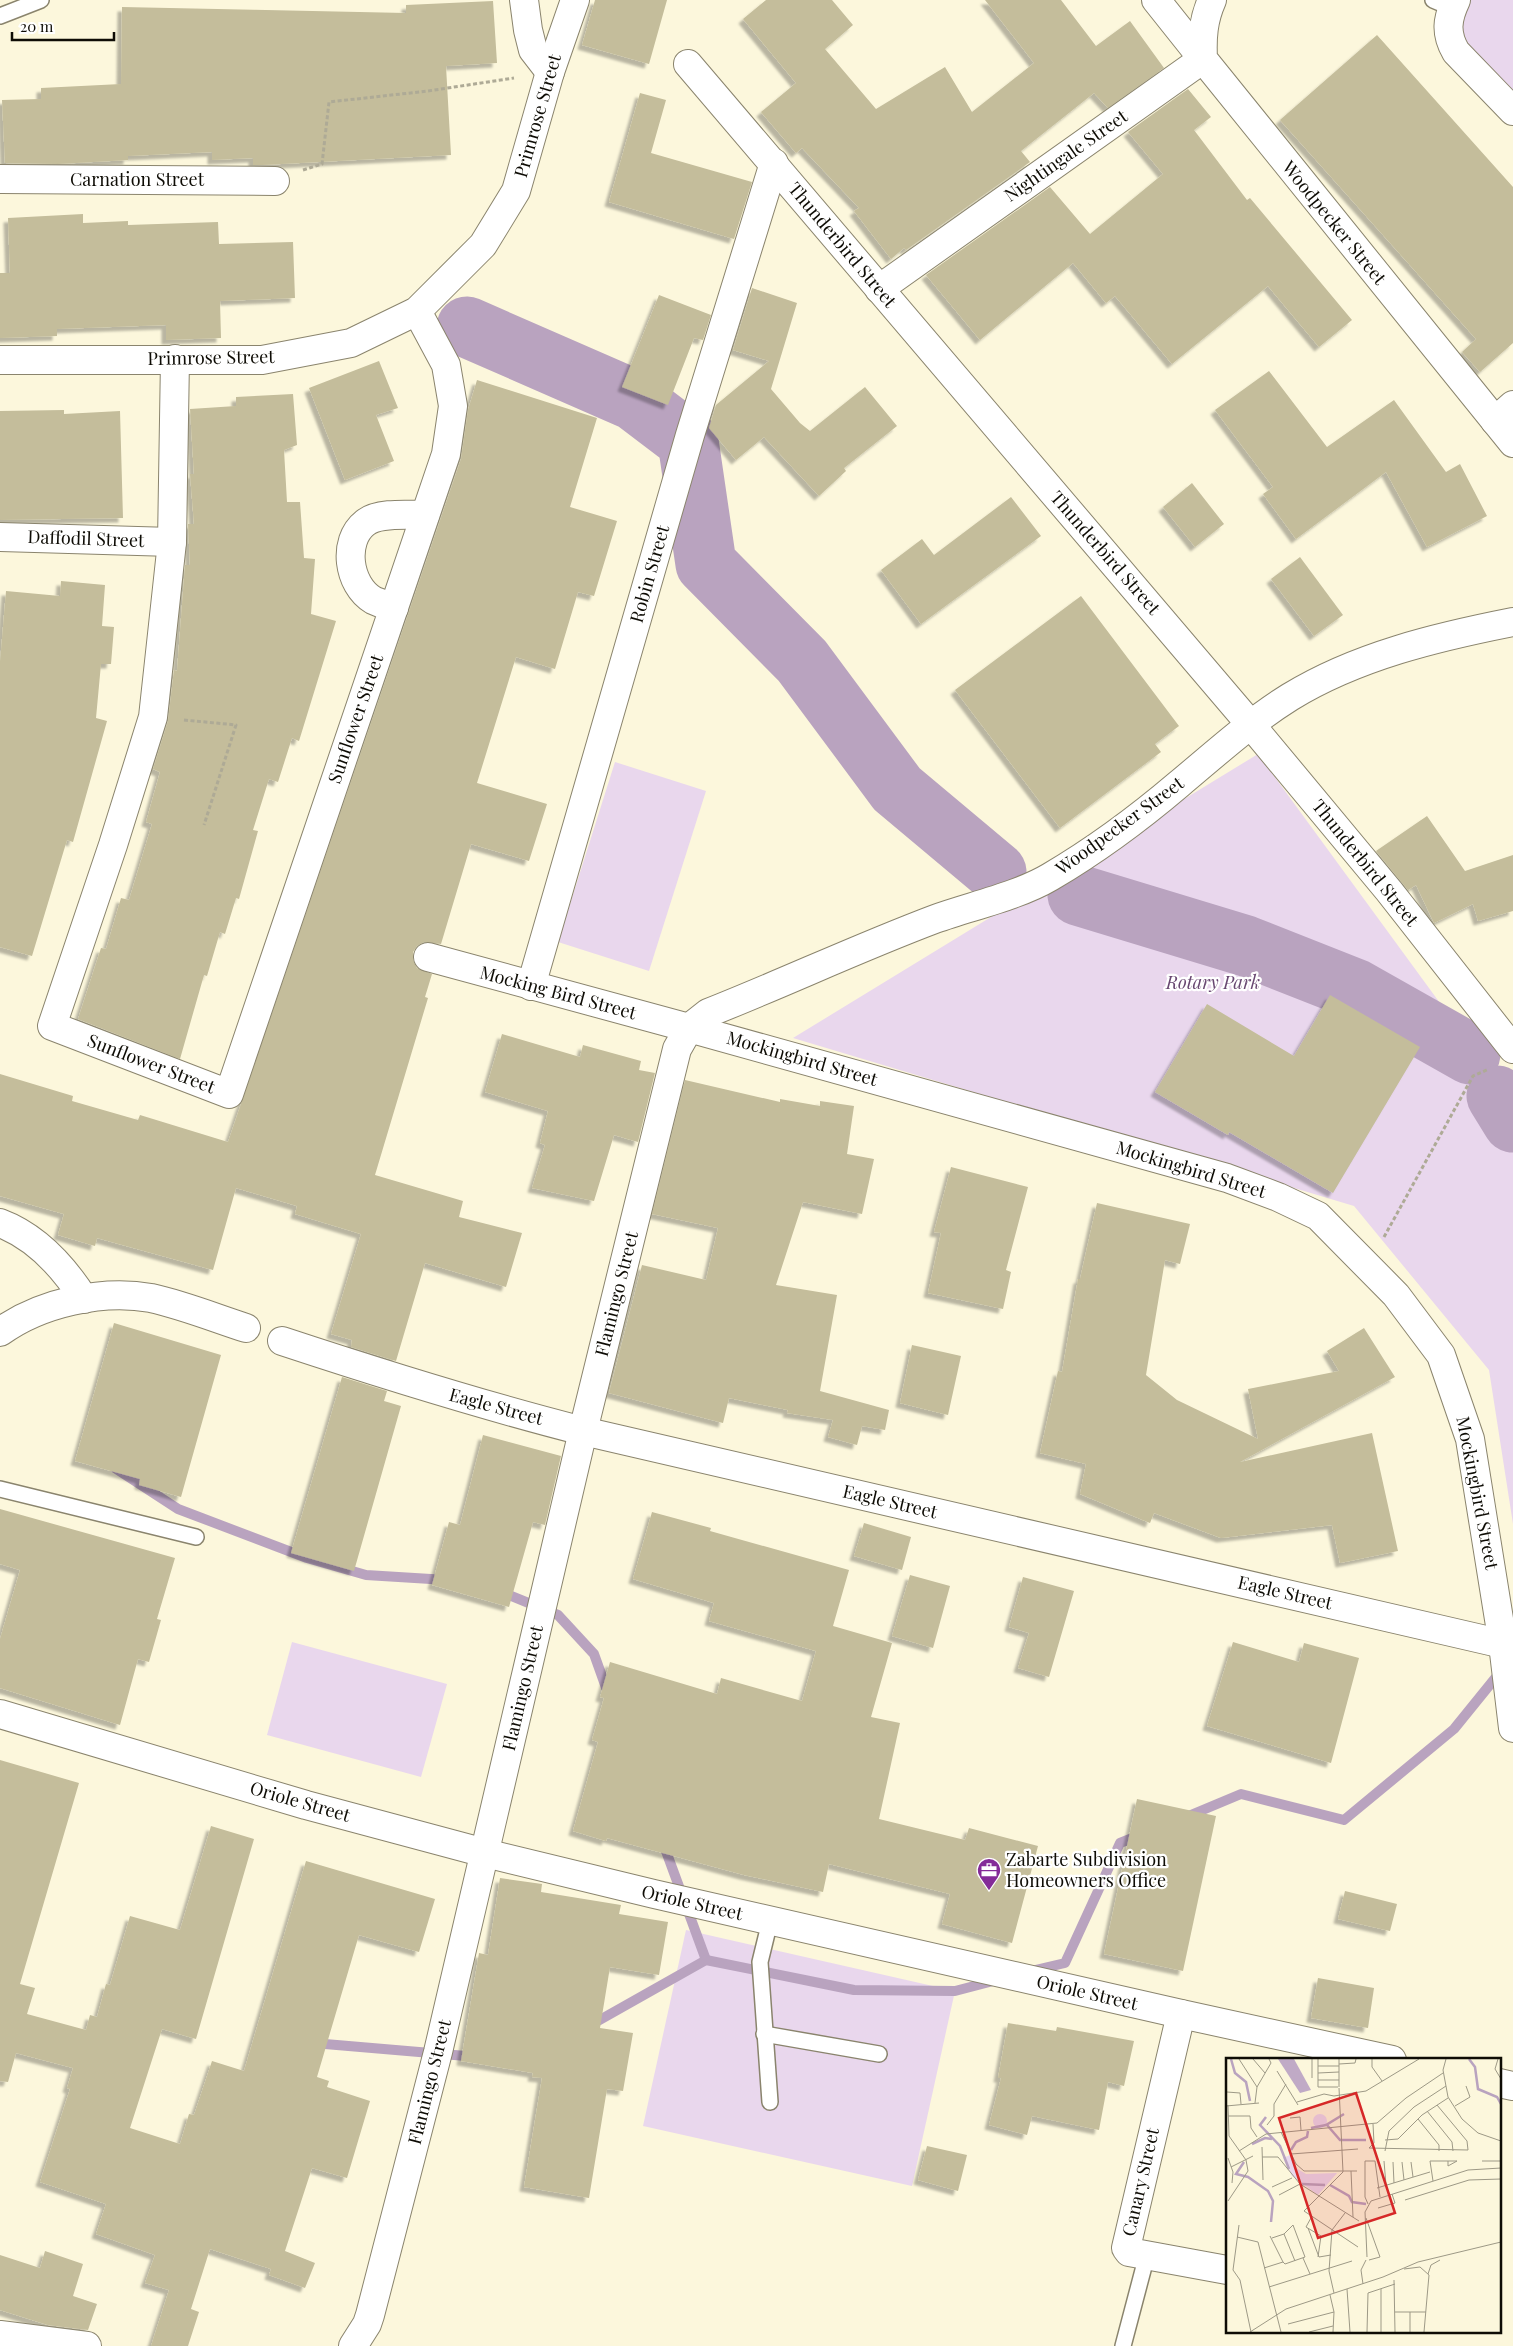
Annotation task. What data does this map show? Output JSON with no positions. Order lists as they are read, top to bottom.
{
  "streets": {
    "street": [
      "Primrose Street",
      "Nightingale Street",
      "Carnation Street",
      "Woodpecker Street",
      "Thunderbird Street",
      "Daffodil Street",
      "Robin Street",
      "Sunflower Street",
      "Mocking Bird Street",
      "Mockingbird Street",
      "Flamingo Street",
      "Eagle Street",
      "Oriole Street",
      "Canary Street"
    ]
  },
  "crossings": [
    ["Primrose Street", "Sunflower Street"],
    ["Nightingale Street", "Woodpecker Street"],
    ["Nightingale Street", "Thunderbird Street"],
    ["Woodpecker Street", "Thunderbird Street"],
    ["Woodpecker Street", "Mocking Bird Street"],
    ["Woodpecker Street", "Mockingbird Street"],
    ["Woodpecker Street", "Flamingo Street"],
    ["Thunderbird Street", "Robin Street"],
    ["Daffodil Street", "Sunflower Street"],
    ["Robin Street", "Mocking Bird Street"],
    ["Mocking Bird Street", "Mockingbird Street"],
    ["Mocking Bird Street", "Flamingo Street"],
    ["Mockingbird Street", "Flamingo Street"],
    ["Mockingbird Street", "Eagle Street"],
    ["Flamingo Street", "Eagle Street"],
    ["Flamingo Street", "Oriole Street"],
    ["Oriole Street", "Canary Street"]
  ],
  "parks": ["Rotary Park"],
  "places": {
    "office": ["Zabarte Subdivision Homeowners Office"]
  },
  "scale_bar": "20 m"
}
